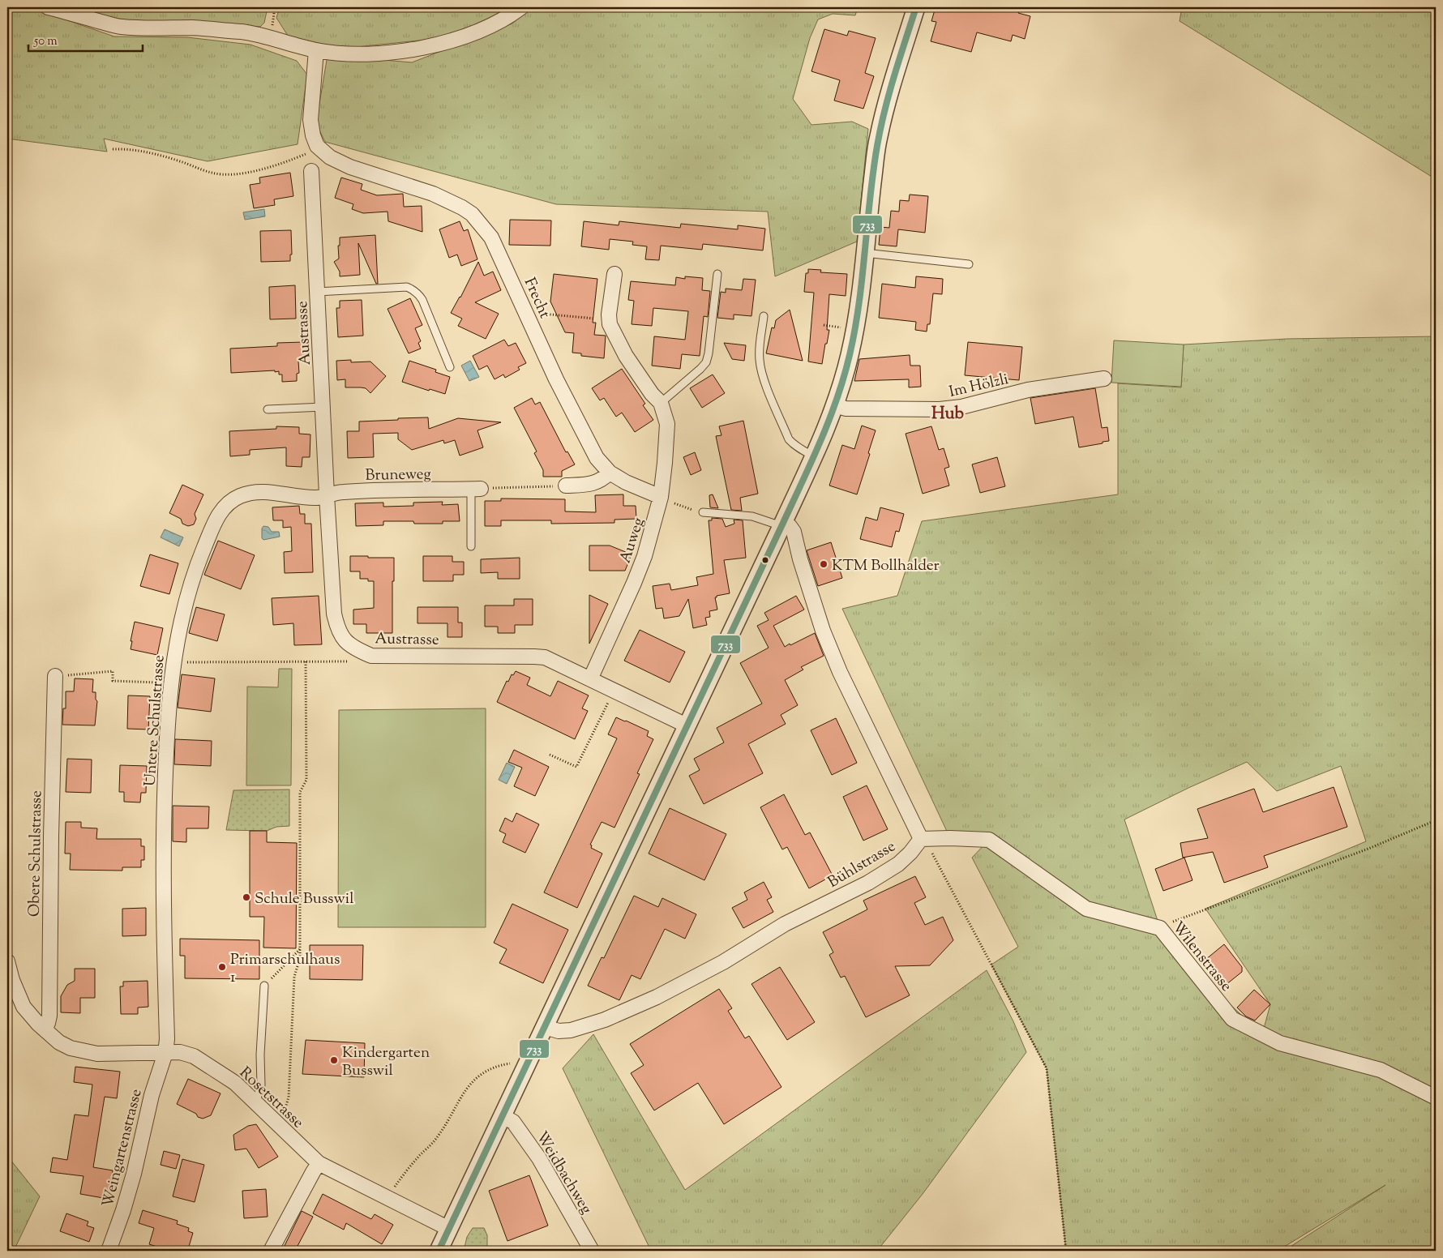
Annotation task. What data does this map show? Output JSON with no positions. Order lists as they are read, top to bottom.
{
  "streets": {
    "street": [
      "Frecht",
      "Austrasse",
      "Im Hölzli",
      "Bruneweg",
      "Auweg",
      "Untere Schulstrasse",
      "Obere Schulstrasse",
      "Bühlstrasse",
      "Wilenstrasse",
      "Rosetstrasse",
      "Weingartenstrasse",
      "Weidbachweg"
    ]
  },
  "crossings": [
    ["Frecht", "Auweg"],
    ["Austrasse", "Bruneweg"],
    ["Austrasse", "Auweg"],
    ["Austrasse", "Untere Schulstrasse"],
    ["Bruneweg", "Untere Schulstrasse"],
    ["Untere Schulstrasse", "Rosetstrasse"],
    ["Untere Schulstrasse", "Weingartenstrasse"],
    ["Obere Schulstrasse", "Rosetstrasse"],
    ["Bühlstrasse", "Wilenstrasse"],
    ["Rosetstrasse", "Weingartenstrasse"]
  ],
  "districts": ["Hub"],
  "places": [
    "KTM Bollhalder",
    "Schule Busswil",
    "Primarschulhaus 1",
    "Kindergarten Busswil"
  ],
  "lines": ["transit line 733"],
  "scale_bar": "50 m"
}
